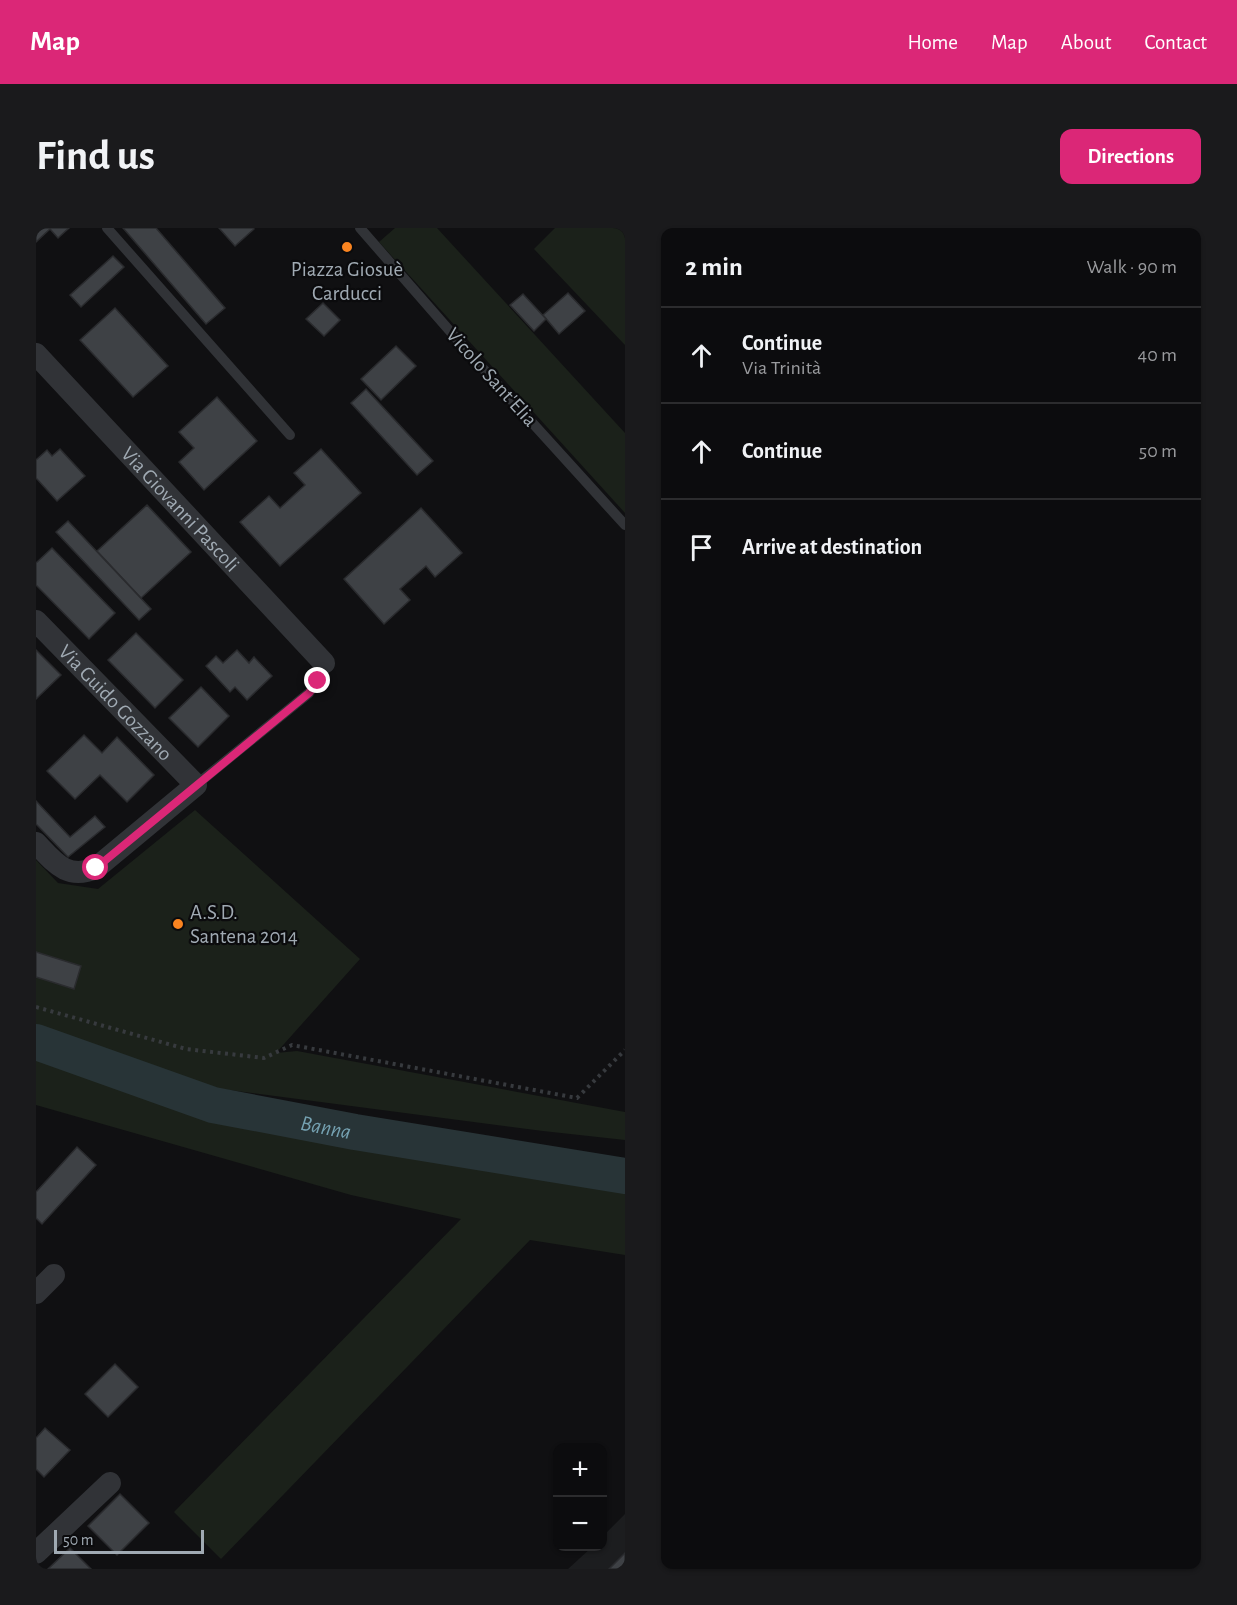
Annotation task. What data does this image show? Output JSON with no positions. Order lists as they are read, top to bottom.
{
  "streets": {
    "street": ["Via Giovanni Pascoli", "Via Guido Gozzano"],
    "lane": ["Vicolo Sant'Elia"]
  },
  "water": ["Banna"],
  "places": ["Piazza Giosuè Carducci", "A.S.D. Santena 2014"],
  "scale_bar": "50 m",
  "page": {
    "header": "Map",
    "nav": [
      "Home",
      "Map",
      "About",
      "Contact"
    ],
    "buttons": "Directions",
    "title": "Find us",
    "heading": ["2 min", "Walk · 90 m"],
    "list": [
      ["Continue", "Via Trinità", "40 m"],
      ["Continue", "50 m"],
      "Arrive at destination"
    ],
    "map_buttons": ["+", "−"],
    "scale": "50 m"
  }
}
